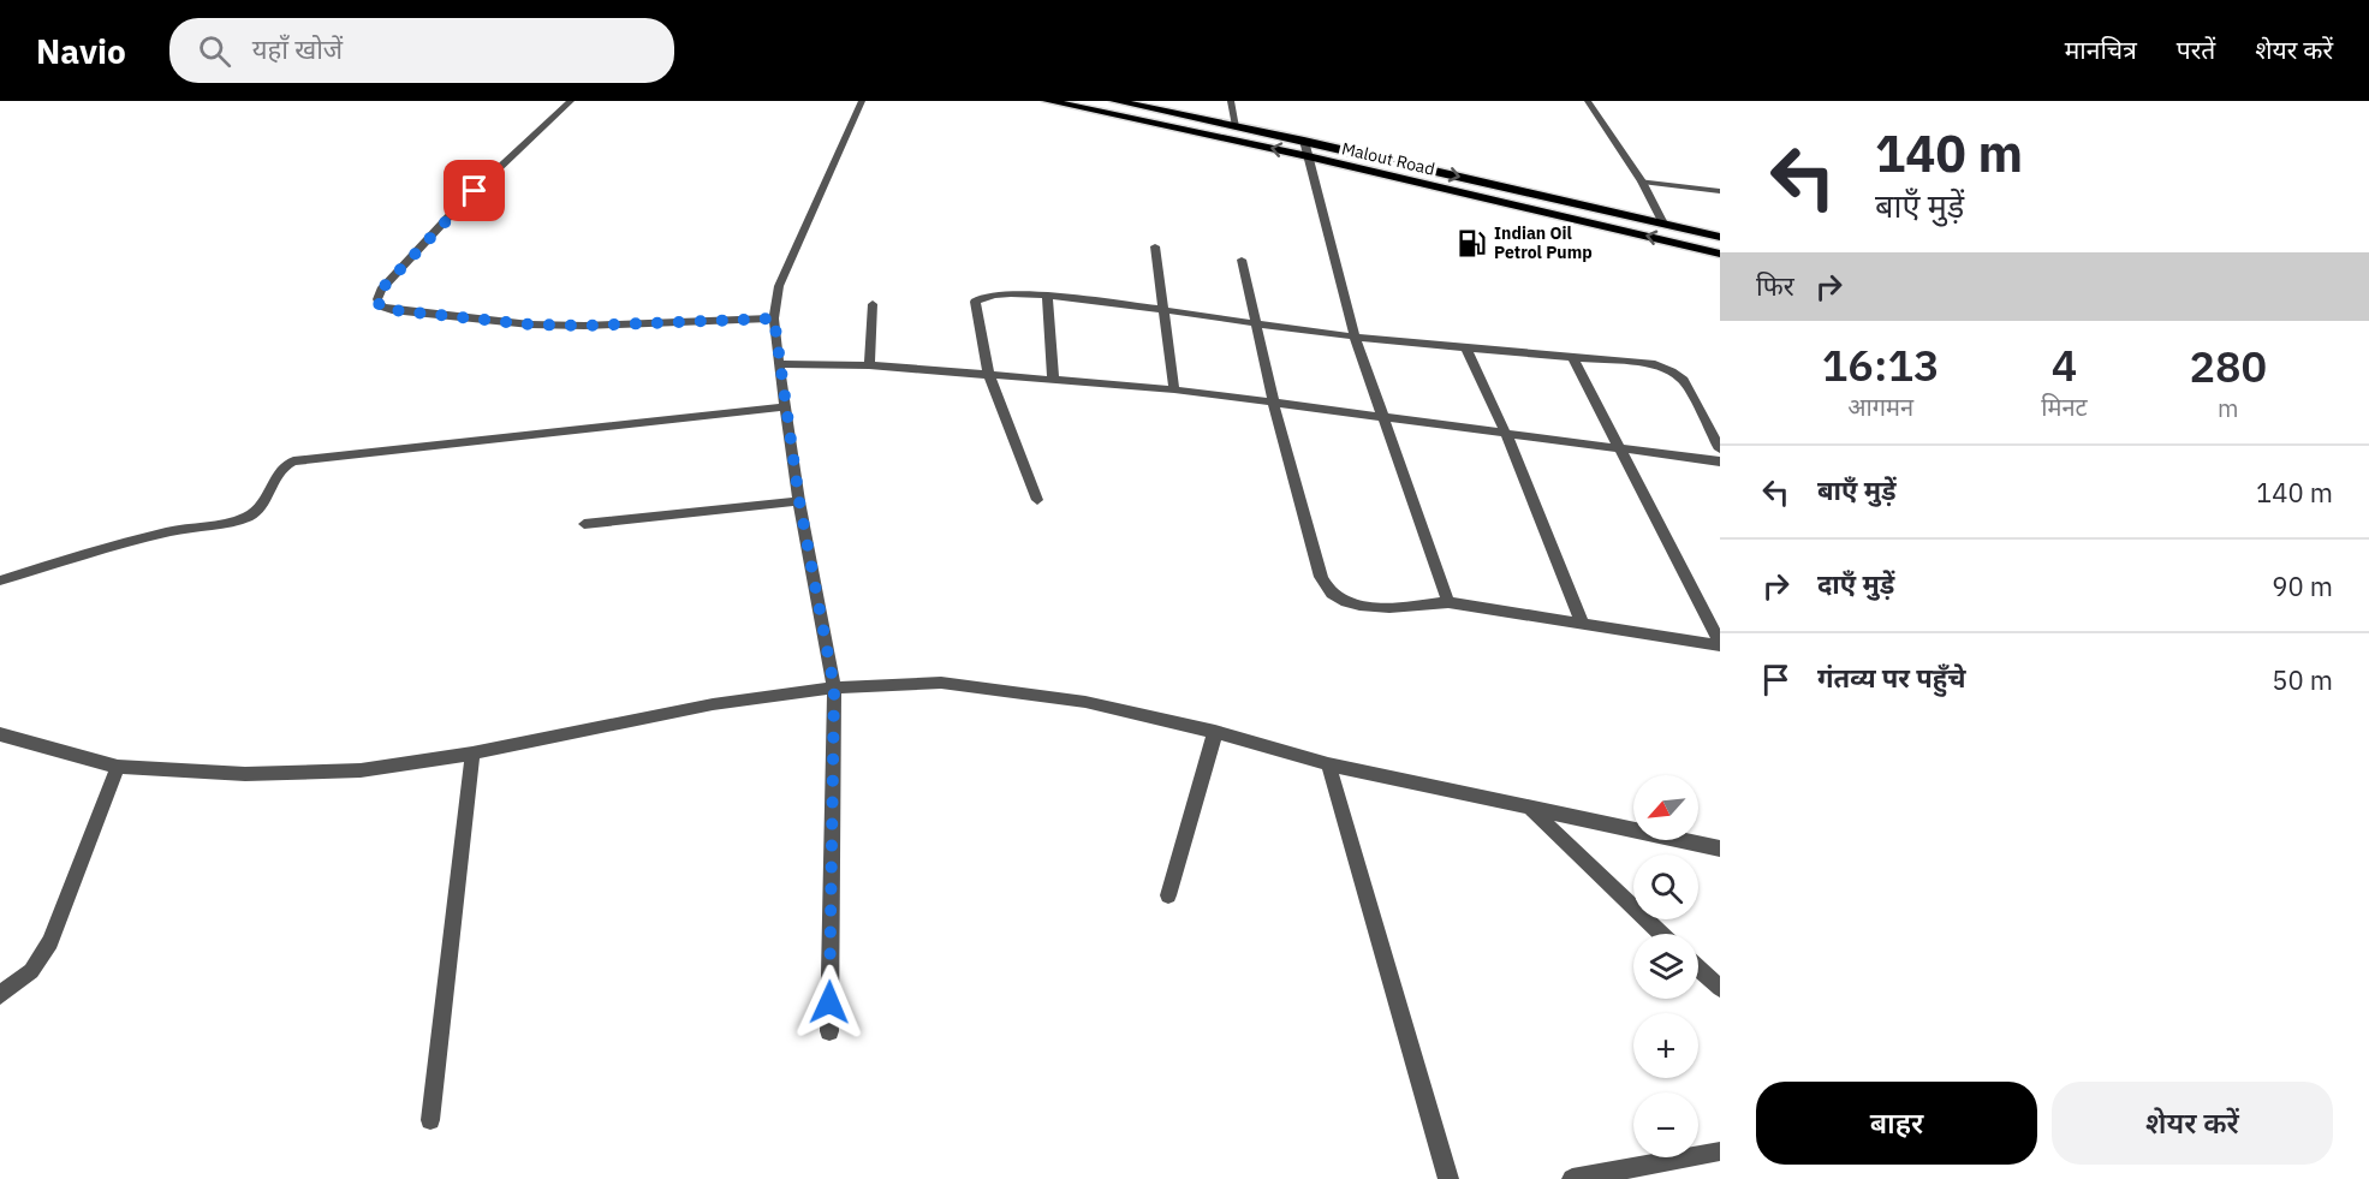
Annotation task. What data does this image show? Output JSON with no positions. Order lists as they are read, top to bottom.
{
  "streets": {
    "highway": ["Malout Road"]
  },
  "places": {
    "fuel station": ["Indian Oil Petrol Pump"]
  },
  "north": "bottom left",
  "page": {
    "header": "Navio",
    "search": "यहाँ खोजें",
    "nav": ["मानचित्र", "परतें", "शेयर करें"],
    "turn": ["140 m", "बाएँ मुड़ें"],
    "then": "फिर",
    "eta": [
      "16:13",
      "आगमन",
      "4",
      "मिनट",
      "280",
      "m"
    ],
    "list": [
      {
        "name": "बाएँ मुड़ें",
        "value": "140 m"
      },
      {
        "name": "दाएँ मुड़ें",
        "value": "90 m"
      },
      {
        "name": "गंतव्य पर पहुँचे",
        "value": "50 m"
      }
    ],
    "map_buttons": ["+", "−"],
    "buttons": ["बाहर", "शेयर करें"]
  }
}
